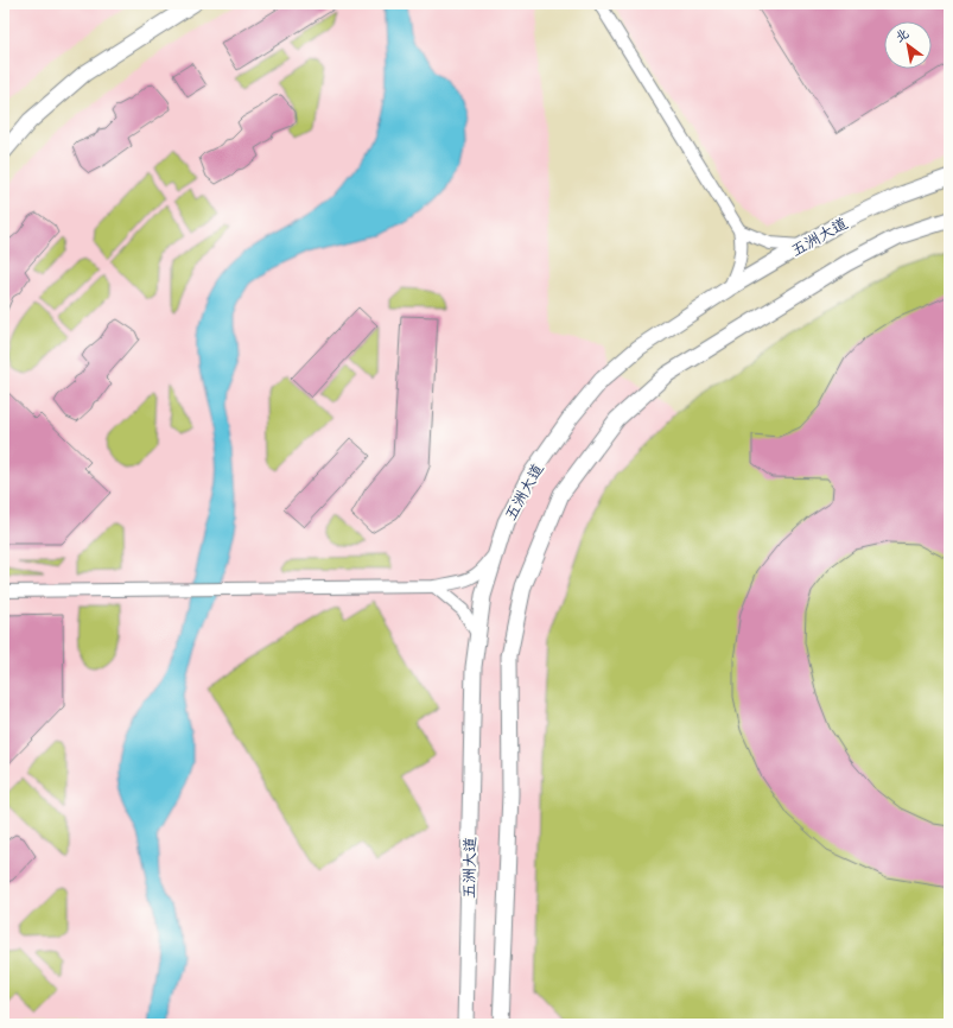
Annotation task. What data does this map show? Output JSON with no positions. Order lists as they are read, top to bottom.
{
  "streets": {
    "main road": ["五洲大道"]
  },
  "north": "top left"
}
